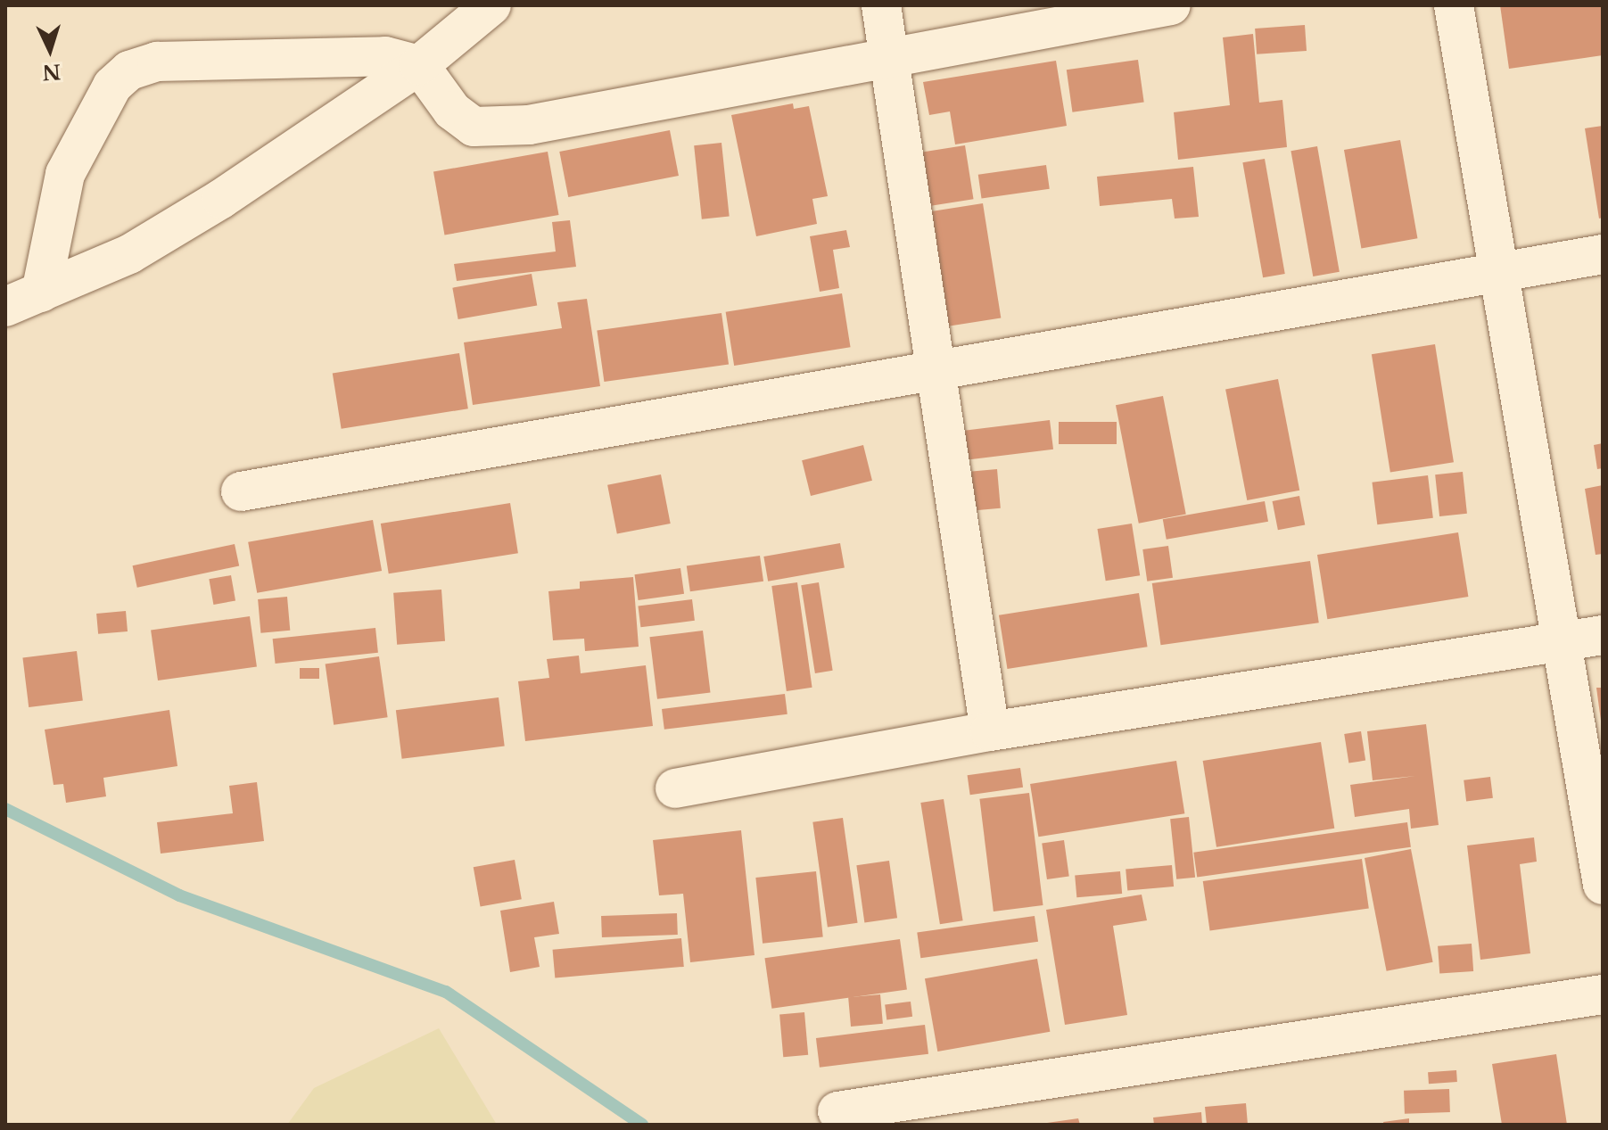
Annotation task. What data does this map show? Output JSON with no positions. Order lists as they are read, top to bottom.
{
  "north": "bottom"
}
